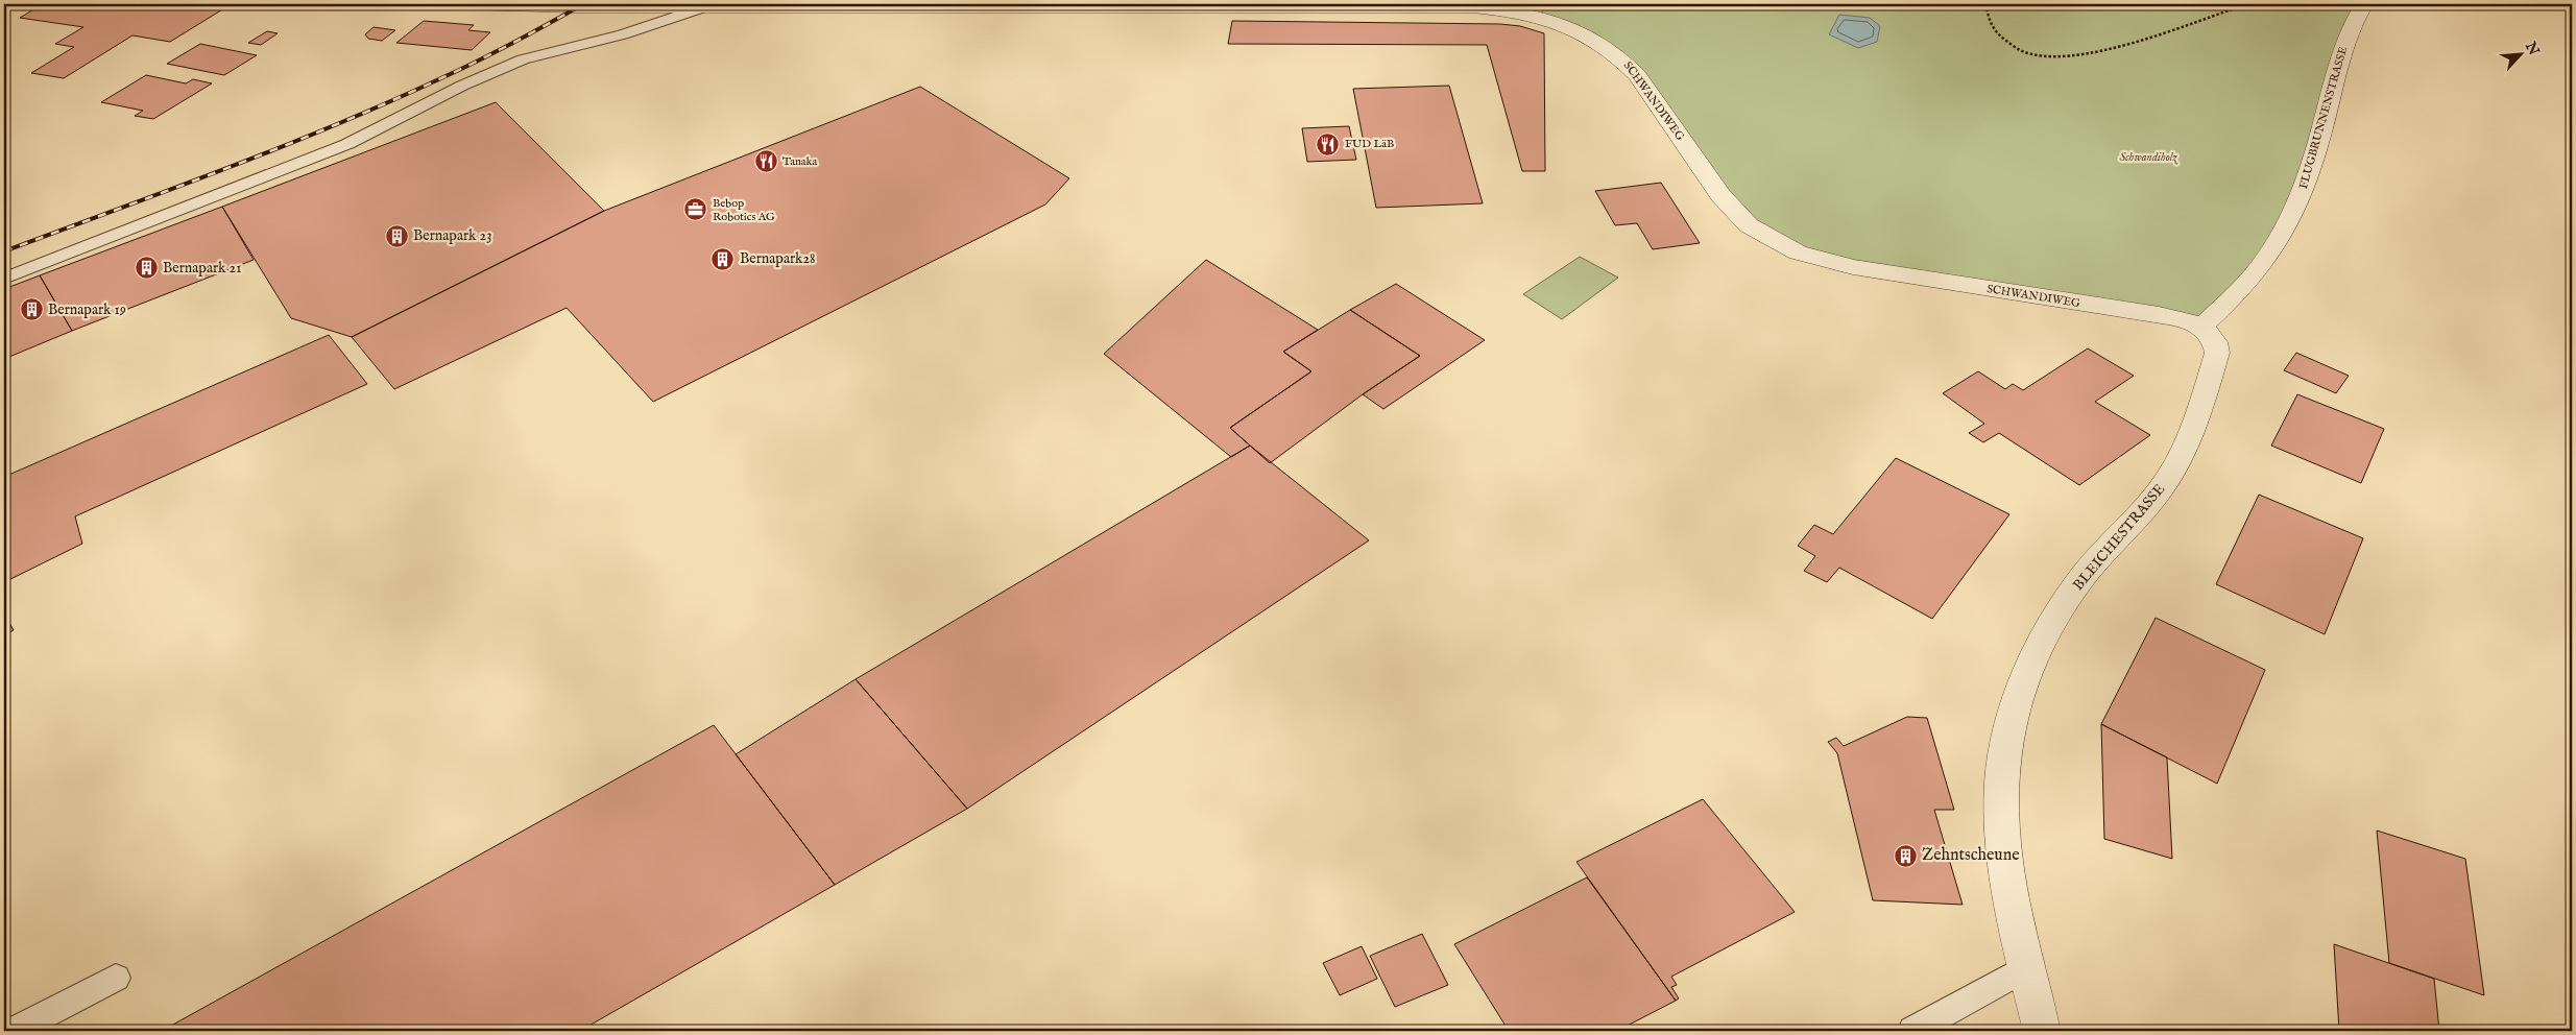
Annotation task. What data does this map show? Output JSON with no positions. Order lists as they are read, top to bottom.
{
  "streets": {
    "street": ["SCHWANDIWEG", "FLUGBRUNNENSTRASSE", "BLEICHESTRASSE"]
  },
  "crossings": [
    ["SCHWANDIWEG", "FLUGBRUNNENSTRASSE"],
    ["SCHWANDIWEG", "BLEICHESTRASSE"],
    ["FLUGBRUNNENSTRASSE", "BLEICHESTRASSE"]
  ],
  "parks": ["Schwandiholz"],
  "places": {
    "restaurant": ["FUD LäB", "Tanaka"],
    "office": ["Bebop Robotics AG"],
    "building": [
      "Bernapark 23",
      "Bernapark28",
      "Bernapark 21",
      "Bernapark 19",
      "Zehntscheune"
    ]
  },
  "north": "top right"
}
